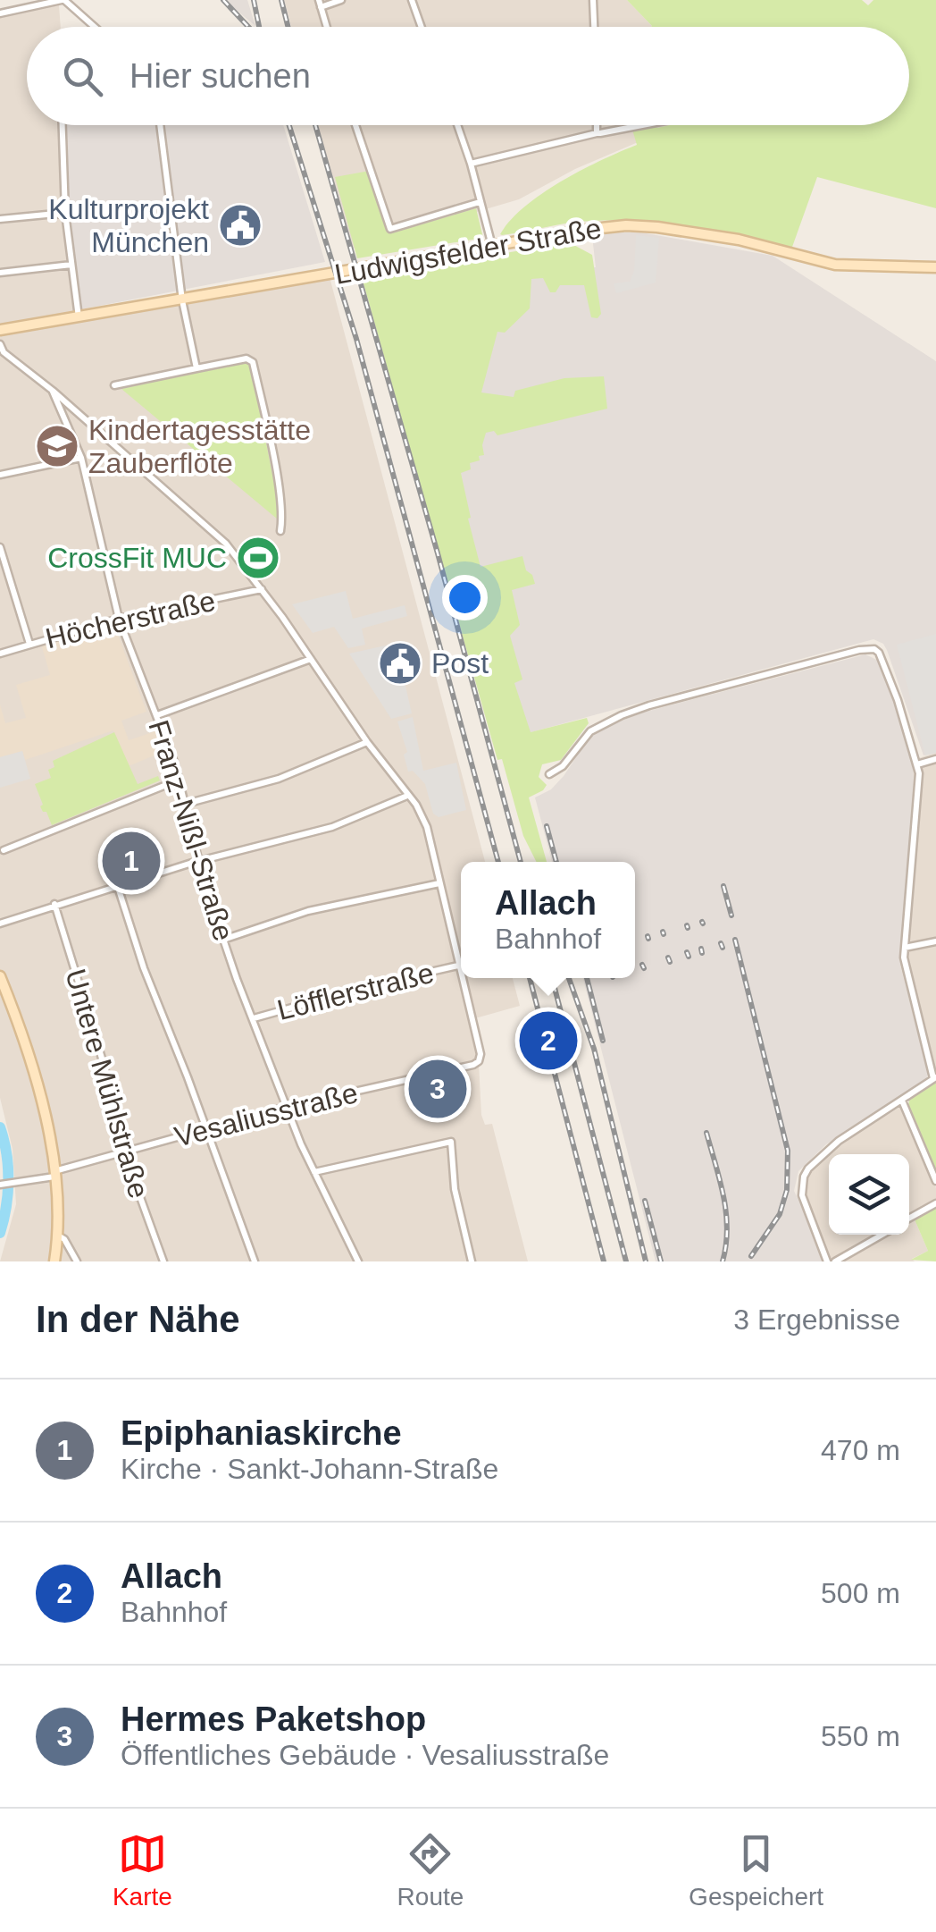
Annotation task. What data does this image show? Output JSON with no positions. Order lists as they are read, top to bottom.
{
  "streets": {
    "street": [
      "Ludwigsfelder Straße",
      "Höcherstraße",
      "Franz-Nißl-Straße",
      "Löfflerstraße",
      "Untere Mühlstraße",
      "Vesaliusstraße"
    ]
  },
  "crossings": [
    ["Höcherstraße", "Franz-Nißl-Straße"],
    ["Franz-Nißl-Straße", "Löfflerstraße"],
    ["Franz-Nißl-Straße", "Vesaliusstraße"],
    ["Löfflerstraße", "Vesaliusstraße"],
    ["Untere Mühlstraße", "Vesaliusstraße"]
  ],
  "places": {
    "public building": ["Kulturprojekt München", "Post"],
    "school or university": ["Kindertagesstätte Zauberflöte"],
    "sports": ["CrossFit MUC"]
  },
  "page": {
    "search": "Hier suchen",
    "pins": ["1", "2", "3"],
    "popup": ["Allach", "Bahnhof"],
    "heading": ["In der Nähe", "3 Ergebnisse"],
    "list": [
      {
        "mark": "1",
        "name": "Epiphaniaskirche",
        "note": "Kirche · Sankt-Johann-Straße",
        "value": "470 m"
      },
      {
        "mark": "2",
        "name": "Allach",
        "note": "Bahnhof",
        "value": "500 m"
      },
      {
        "mark": "3",
        "name": "Hermes Paketshop",
        "note": "Öffentliches Gebäude · Vesaliusstraße",
        "value": "550 m"
      }
    ],
    "nav": ["Karte", "Route", "Gespeichert"]
  }
}
